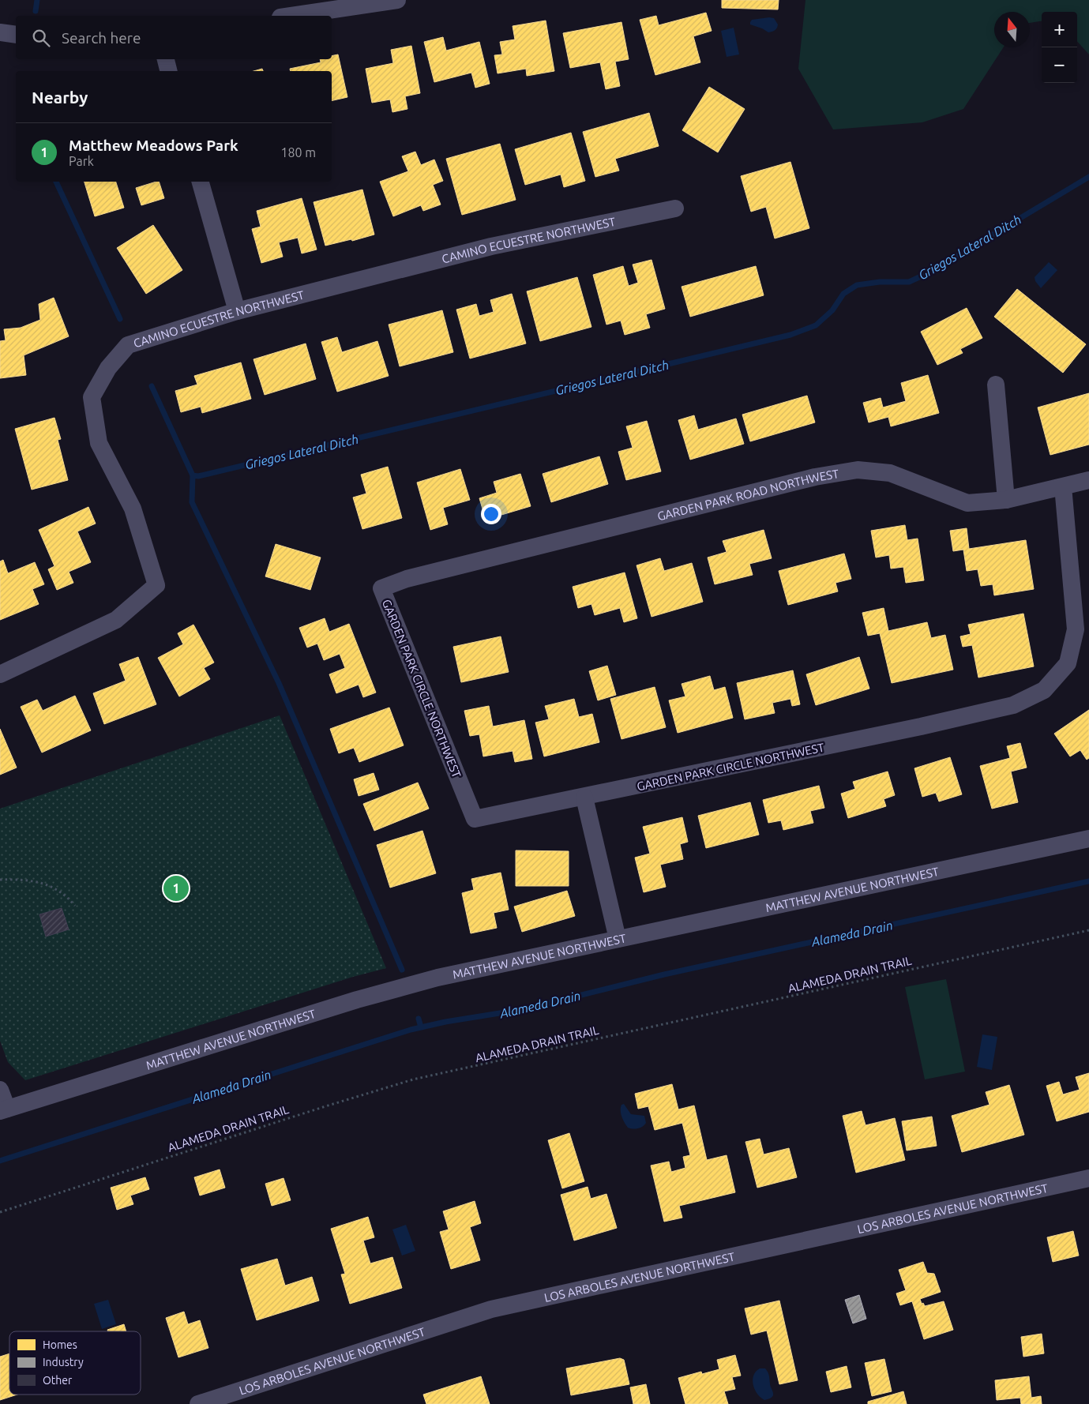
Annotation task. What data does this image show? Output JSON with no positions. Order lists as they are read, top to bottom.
{
  "streets": {
    "street": [
      "CAMINO ECUESTRE NORTHWEST",
      "GARDEN PARK ROAD NORTHWEST",
      "GARDEN PARK CIRCLE NORTHWEST",
      "MATTHEW AVENUE NORTHWEST",
      "LOS ARBOLES AVENUE NORTHWEST"
    ],
    "path": ["ALAMEDA DRAIN TRAIL"]
  },
  "crossings": [
    ["GARDEN PARK ROAD NORTHWEST", "GARDEN PARK CIRCLE NORTHWEST"]
  ],
  "water": ["Griegos Lateral Ditch", "Alameda Drain"],
  "legend": ["Homes", "Industry", "Other"],
  "north": "top",
  "page": {
    "map_buttons": ["+", "−"],
    "search": "Search here",
    "heading": "Nearby",
    "list": [
      {
        "mark": "1",
        "name": "Matthew Meadows Park",
        "note": "Park",
        "value": "180 m"
      }
    ],
    "pins": "1"
  }
}
